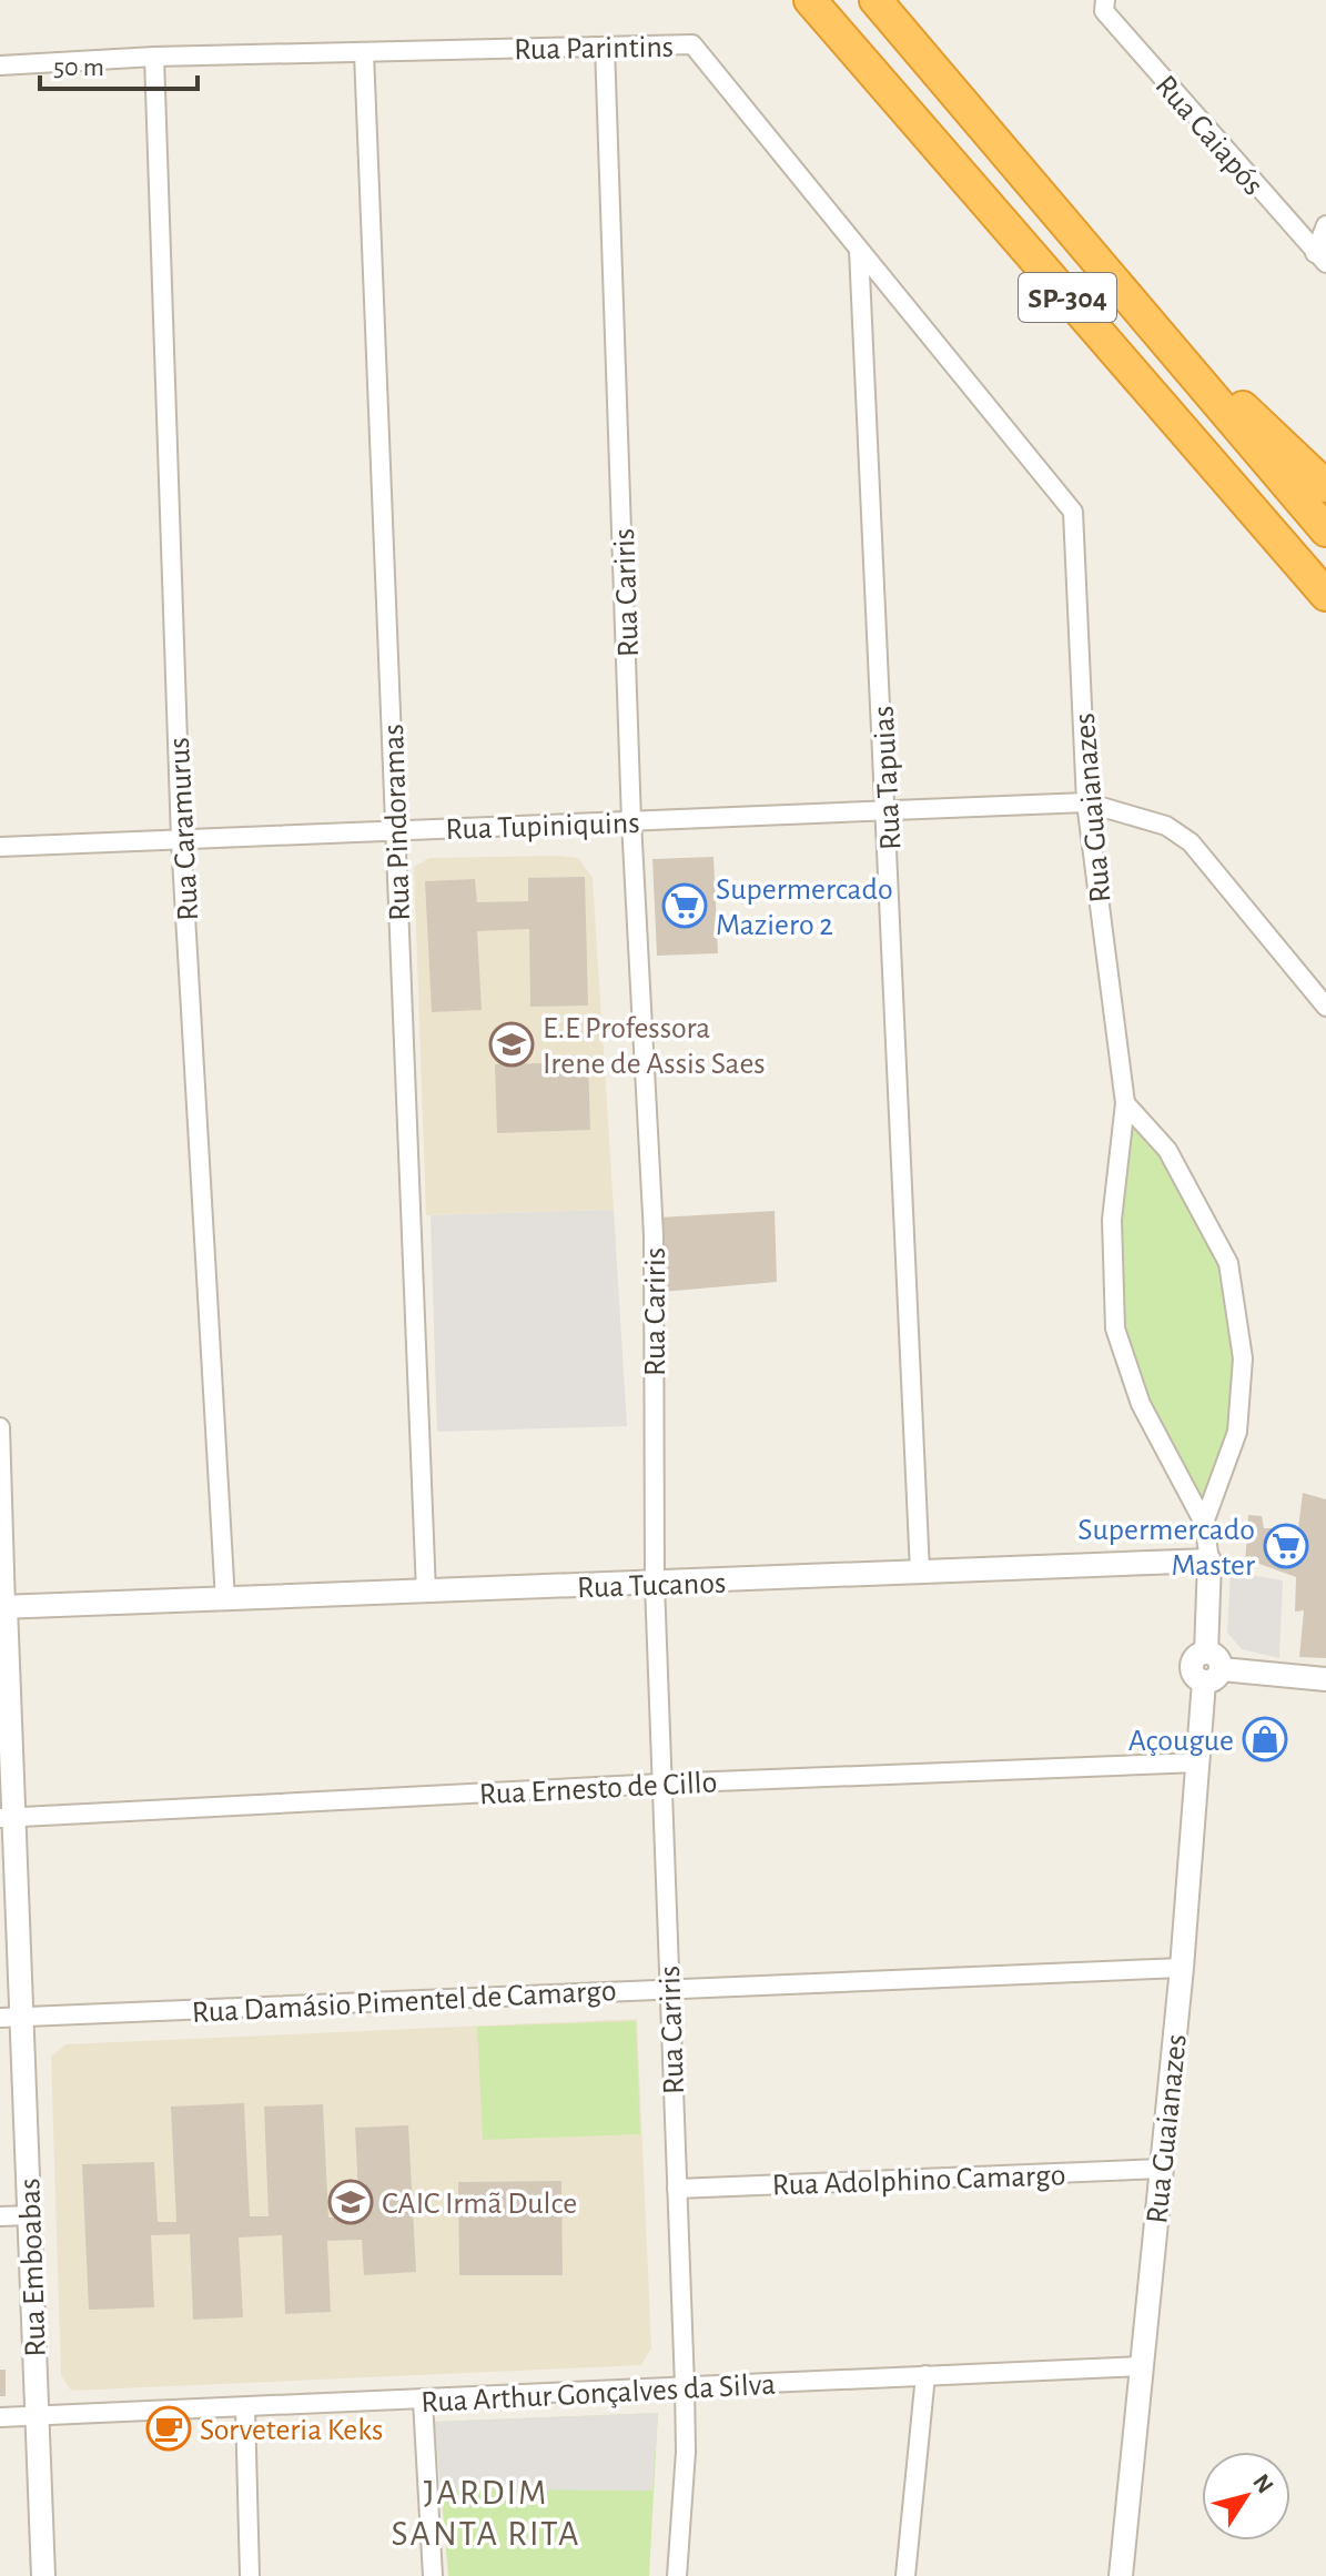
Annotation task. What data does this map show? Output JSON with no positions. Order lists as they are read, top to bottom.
{
  "streets": {
    "highway": ["SP-304"],
    "street": [
      "Rua Parintins",
      "Rua Caiapós",
      "Rua Cariris",
      "Rua Tapuias",
      "Rua Guaianazes",
      "Rua Pindoramas",
      "Rua Tupiniquins",
      "Rua Caramurus",
      "Rua Tucanos",
      "Rua Ernesto de Cillo",
      "Rua Damásio Pimentel de Camargo",
      "Rua Adolphino Camargo",
      "Rua Emboabas",
      "Rua Arthur Gonçalves da Silva"
    ]
  },
  "crossings": [
    ["Rua Parintins", "Rua Cariris"],
    ["Rua Parintins", "Rua Tapuias"],
    ["Rua Parintins", "Rua Guaianazes"],
    ["Rua Parintins", "Rua Pindoramas"],
    ["Rua Parintins", "Rua Caramurus"],
    ["Rua Cariris", "Rua Tupiniquins"],
    ["Rua Cariris", "Rua Tucanos"],
    ["Rua Cariris", "Rua Ernesto de Cillo"],
    ["Rua Cariris", "Rua Damásio Pimentel de Camargo"],
    ["Rua Cariris", "Rua Adolphino Camargo"],
    ["Rua Cariris", "Rua Arthur Gonçalves da Silva"],
    ["Rua Tapuias", "Rua Tupiniquins"],
    ["Rua Tapuias", "Rua Tucanos"],
    ["Rua Guaianazes", "Rua Tupiniquins"],
    ["Rua Guaianazes", "Rua Tucanos"],
    ["Rua Guaianazes", "Rua Ernesto de Cillo"],
    ["Rua Guaianazes", "Rua Damásio Pimentel de Camargo"],
    ["Rua Guaianazes", "Rua Adolphino Camargo"],
    ["Rua Guaianazes", "Rua Arthur Gonçalves da Silva"],
    ["Rua Pindoramas", "Rua Tupiniquins"],
    ["Rua Pindoramas", "Rua Tucanos"],
    ["Rua Tupiniquins", "Rua Caramurus"],
    ["Rua Caramurus", "Rua Tucanos"],
    ["Rua Tucanos", "Rua Emboabas"],
    ["Rua Ernesto de Cillo", "Rua Emboabas"],
    ["Rua Damásio Pimentel de Camargo", "Rua Emboabas"],
    ["Rua Emboabas", "Rua Arthur Gonçalves da Silva"]
  ],
  "districts": ["JARDIM SANTA RITA"],
  "places": {
    "supermarket": ["Supermercado Maziero 2", "Supermercado Master"],
    "school or university": ["E.E Professora Irene de Assis Saes", "CAIC Irmã Dulce"],
    "shop": ["Açougue"],
    "cafe": ["Sorveteria Keks"]
  },
  "scale_bar": "50 m",
  "north": "top right"
}
